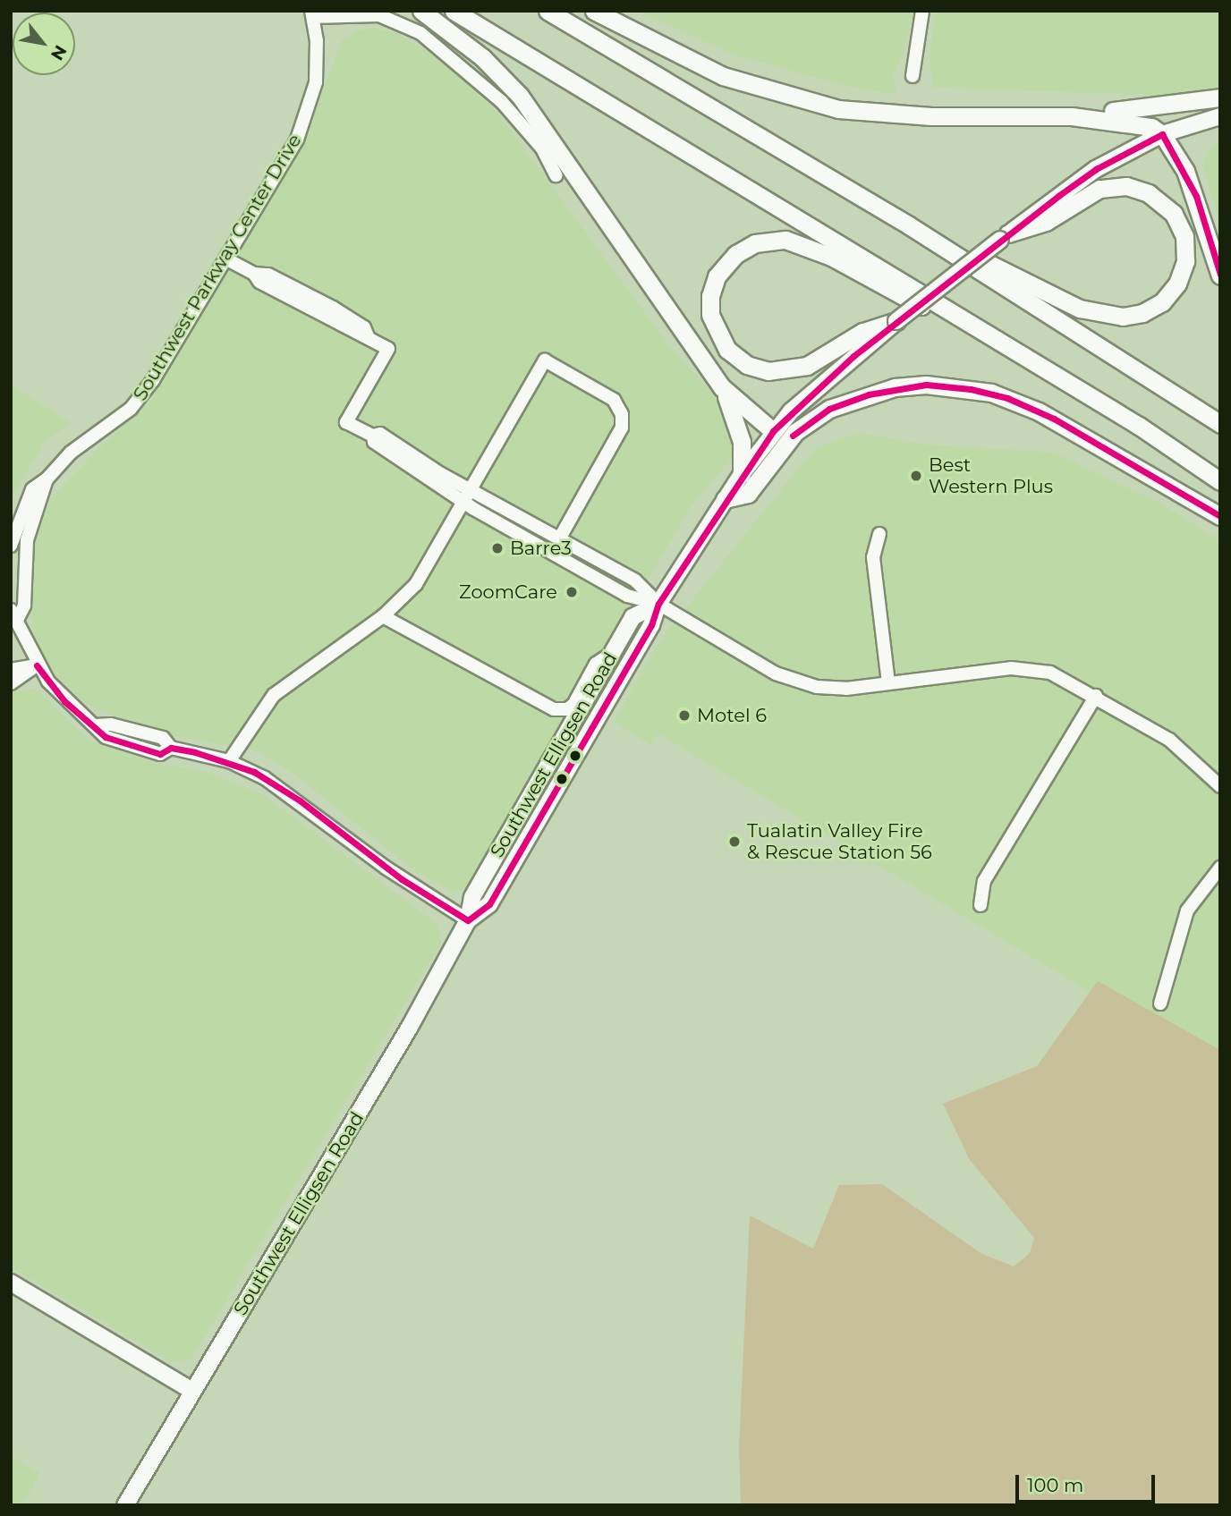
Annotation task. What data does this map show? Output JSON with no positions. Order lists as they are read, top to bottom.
{
  "streets": {
    "main road": ["Southwest Elligsen Road"],
    "street": ["Southwest Parkway Center Drive"]
  },
  "crossings": [
    ["Southwest Parkway Center Drive", "Southwest Elligsen Road"]
  ],
  "places": [
    "Best Western Plus",
    "Barre3",
    "ZoomCare",
    "Motel 6",
    "Tualatin Valley Fire & Rescue Station 56"
  ],
  "scale_bar": "100 m",
  "north": "bottom right"
}
